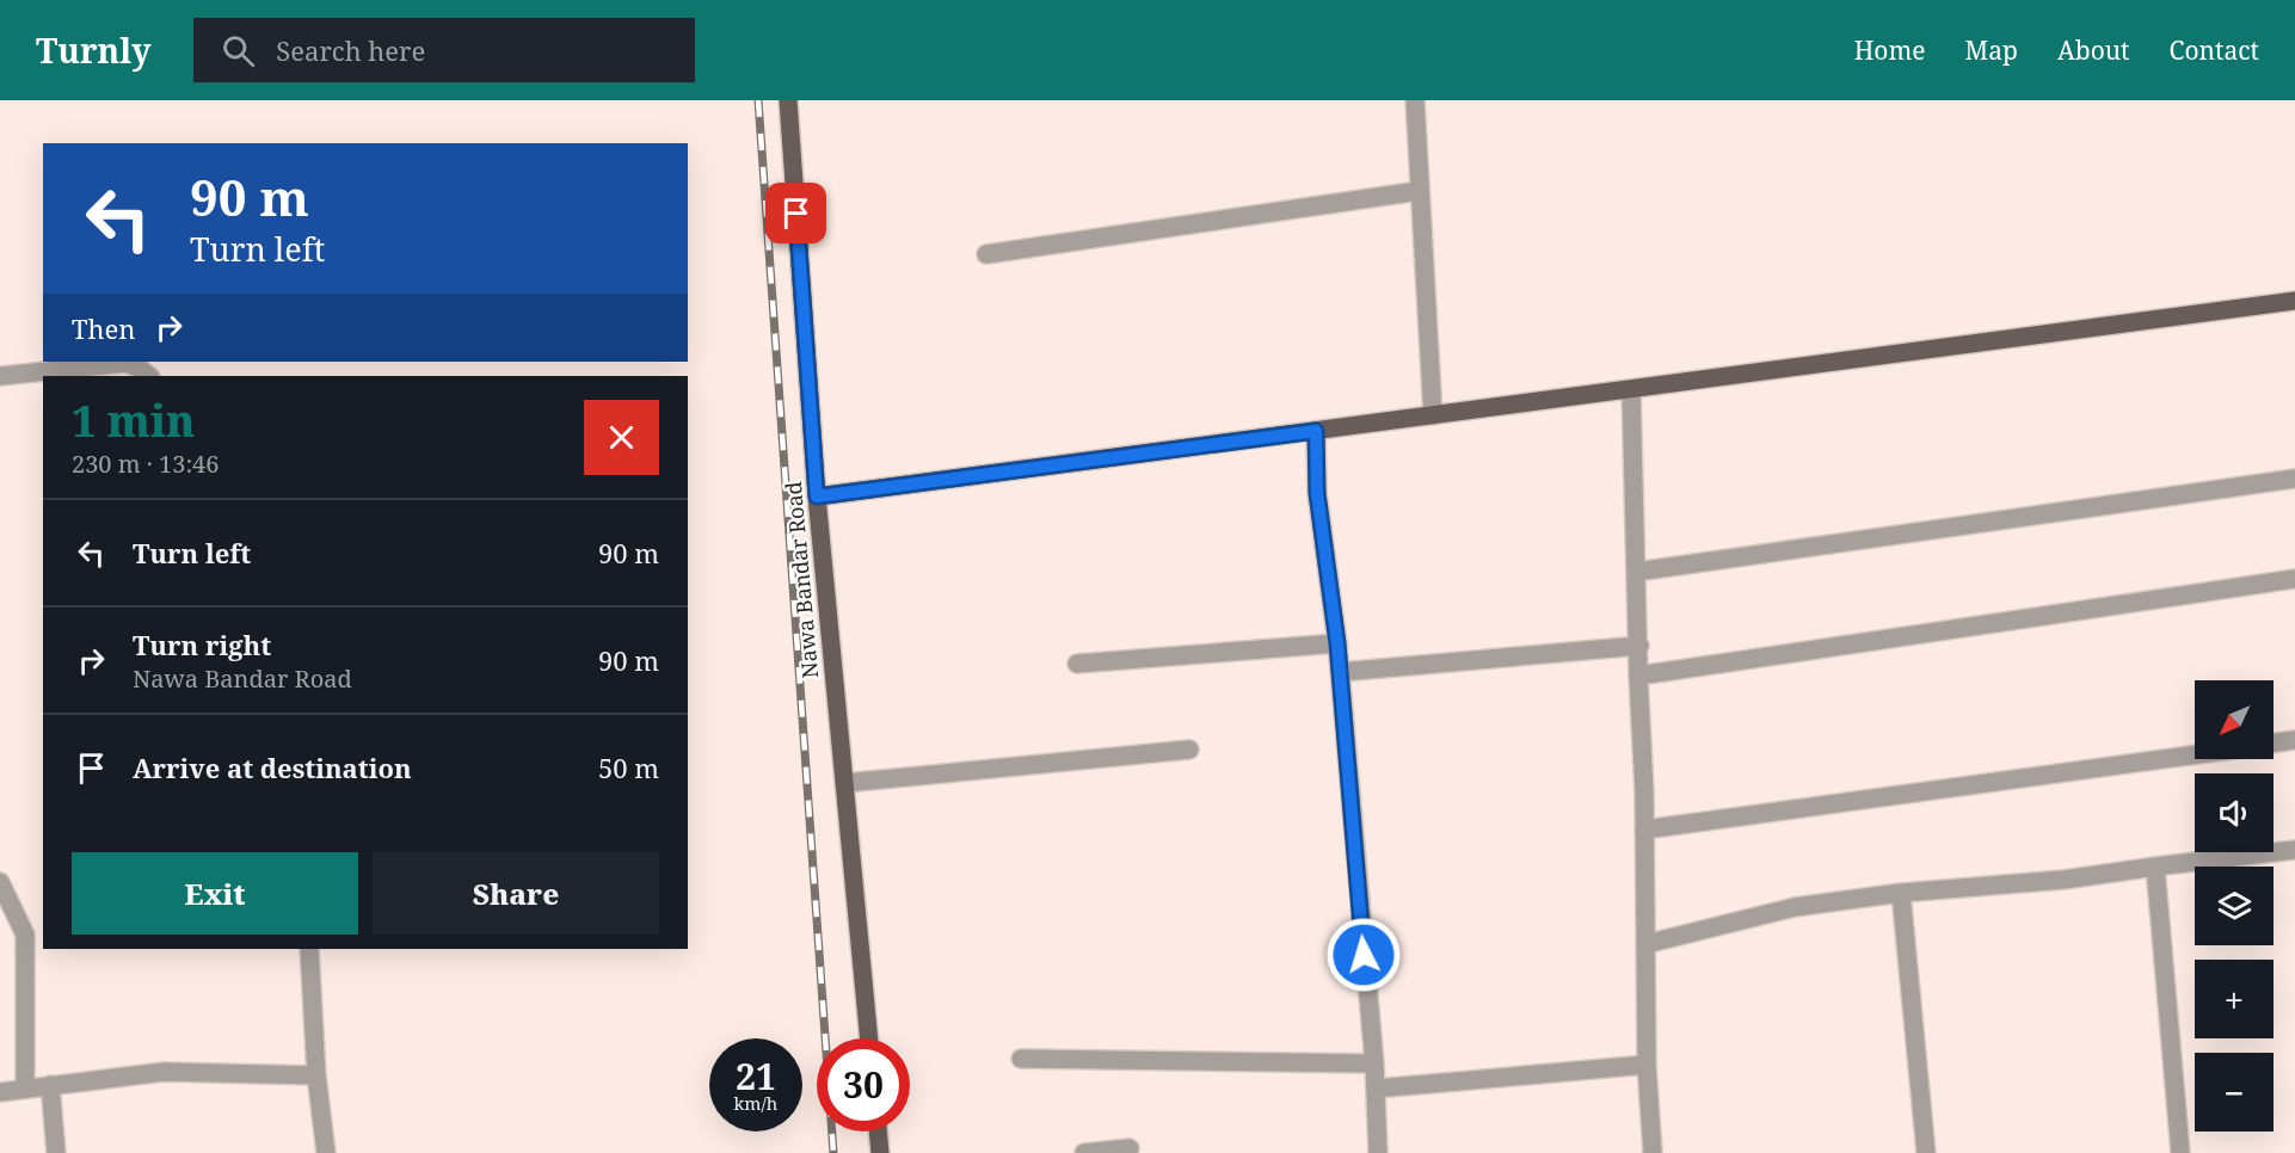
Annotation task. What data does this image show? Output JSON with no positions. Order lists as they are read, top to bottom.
{
  "streets": {
    "main road": ["Nawa Bandar Road"]
  },
  "north": "bottom left",
  "page": {
    "header": "Turnly",
    "search": "Search here",
    "nav": [
      "Home",
      "Map",
      "About",
      "Contact"
    ],
    "turn": ["90 m", "Turn left"],
    "then": "Then",
    "heading": ["1 min", "230 m · 13:46"],
    "list": [
      {
        "name": "Turn left",
        "value": "90 m"
      },
      {
        "name": "Turn right",
        "note": "Nawa Bandar Road",
        "value": "90 m"
      },
      {
        "name": "Arrive at destination",
        "value": "50 m"
      }
    ],
    "map_buttons": ["+", "−"],
    "buttons": ["Exit", "Share"],
    "speed": "21 km/h",
    "limit": "30"
  }
}
